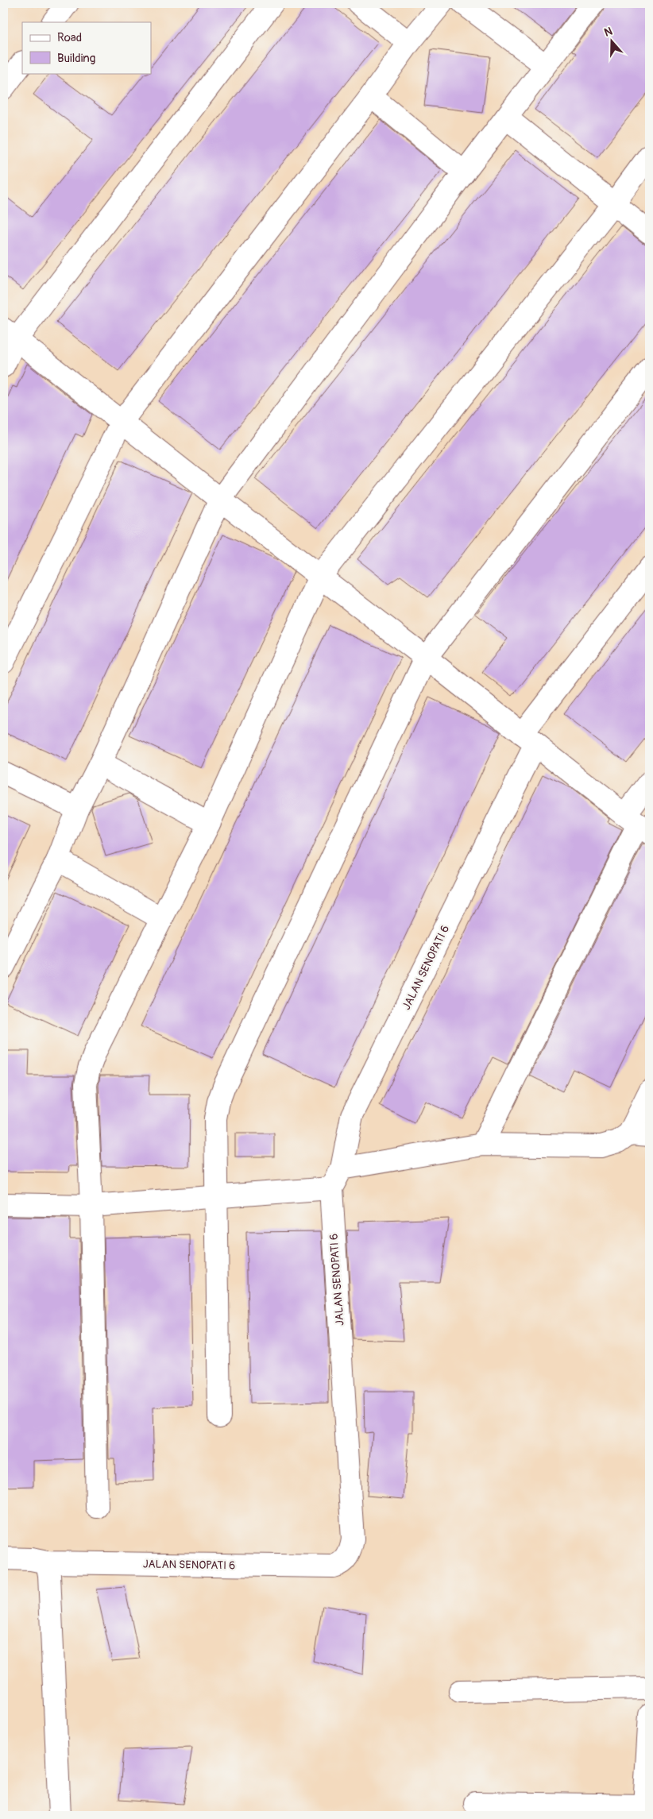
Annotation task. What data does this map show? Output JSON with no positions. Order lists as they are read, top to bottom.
{
  "streets": {
    "street": ["JALAN SENOPATI 6"]
  },
  "legend": ["Road", "Building"],
  "north": "top"
}
